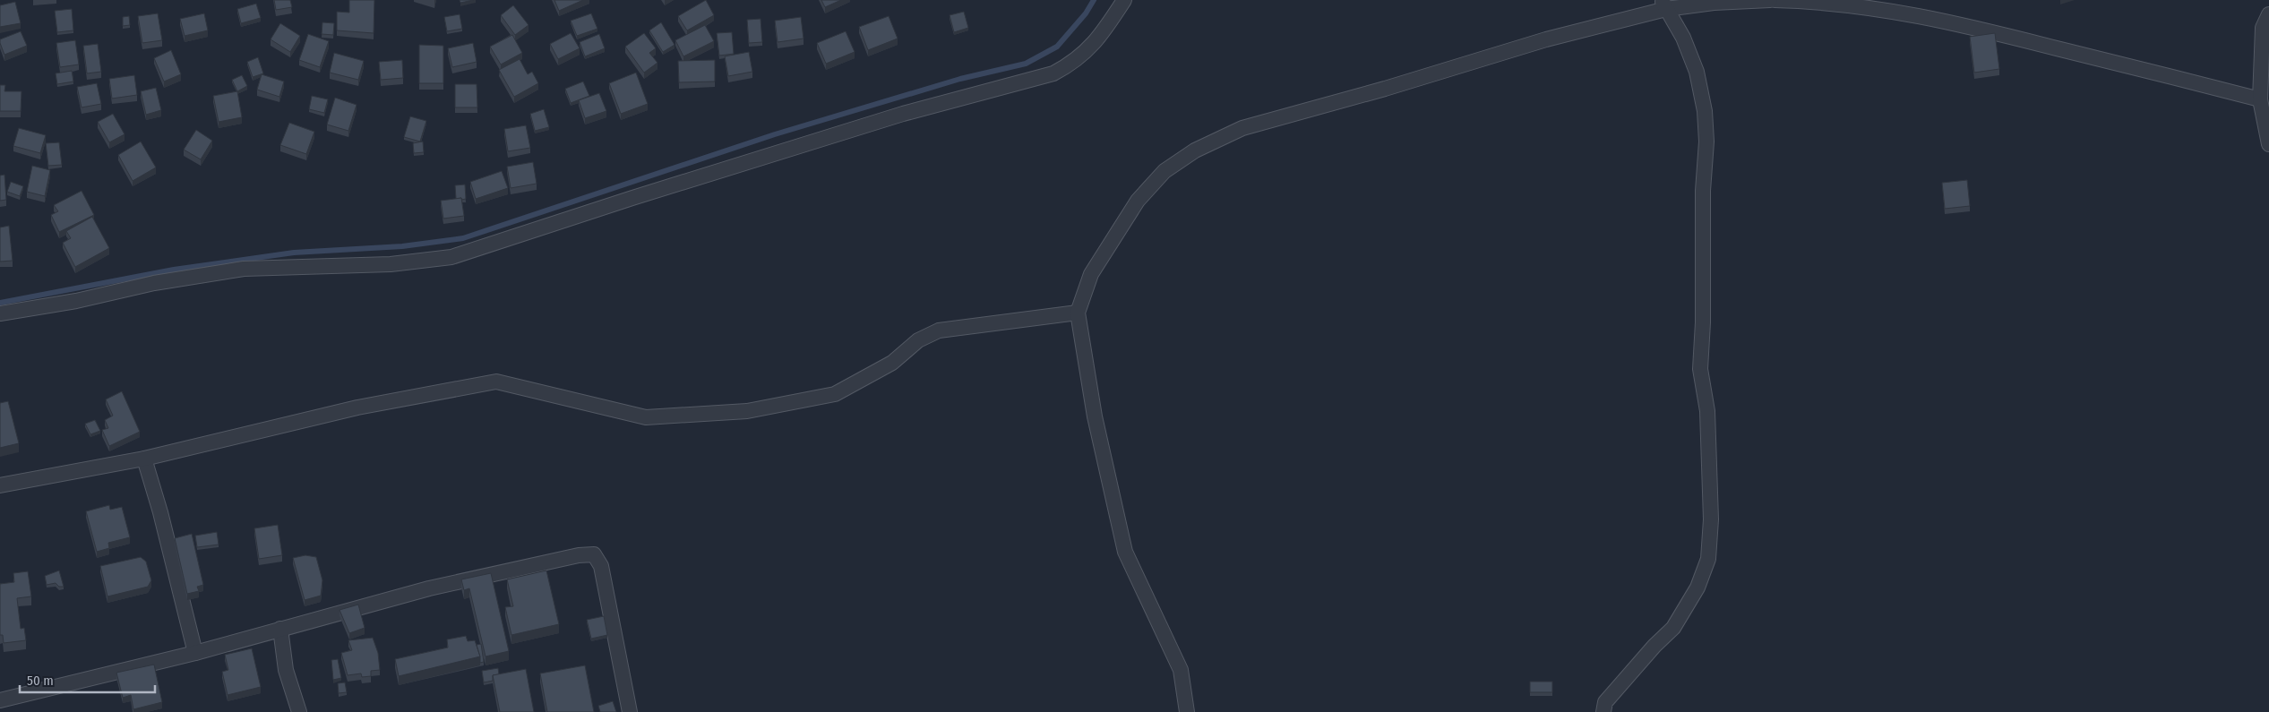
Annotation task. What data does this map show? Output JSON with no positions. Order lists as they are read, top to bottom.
{
  "scale_bar": "50 m"
}
